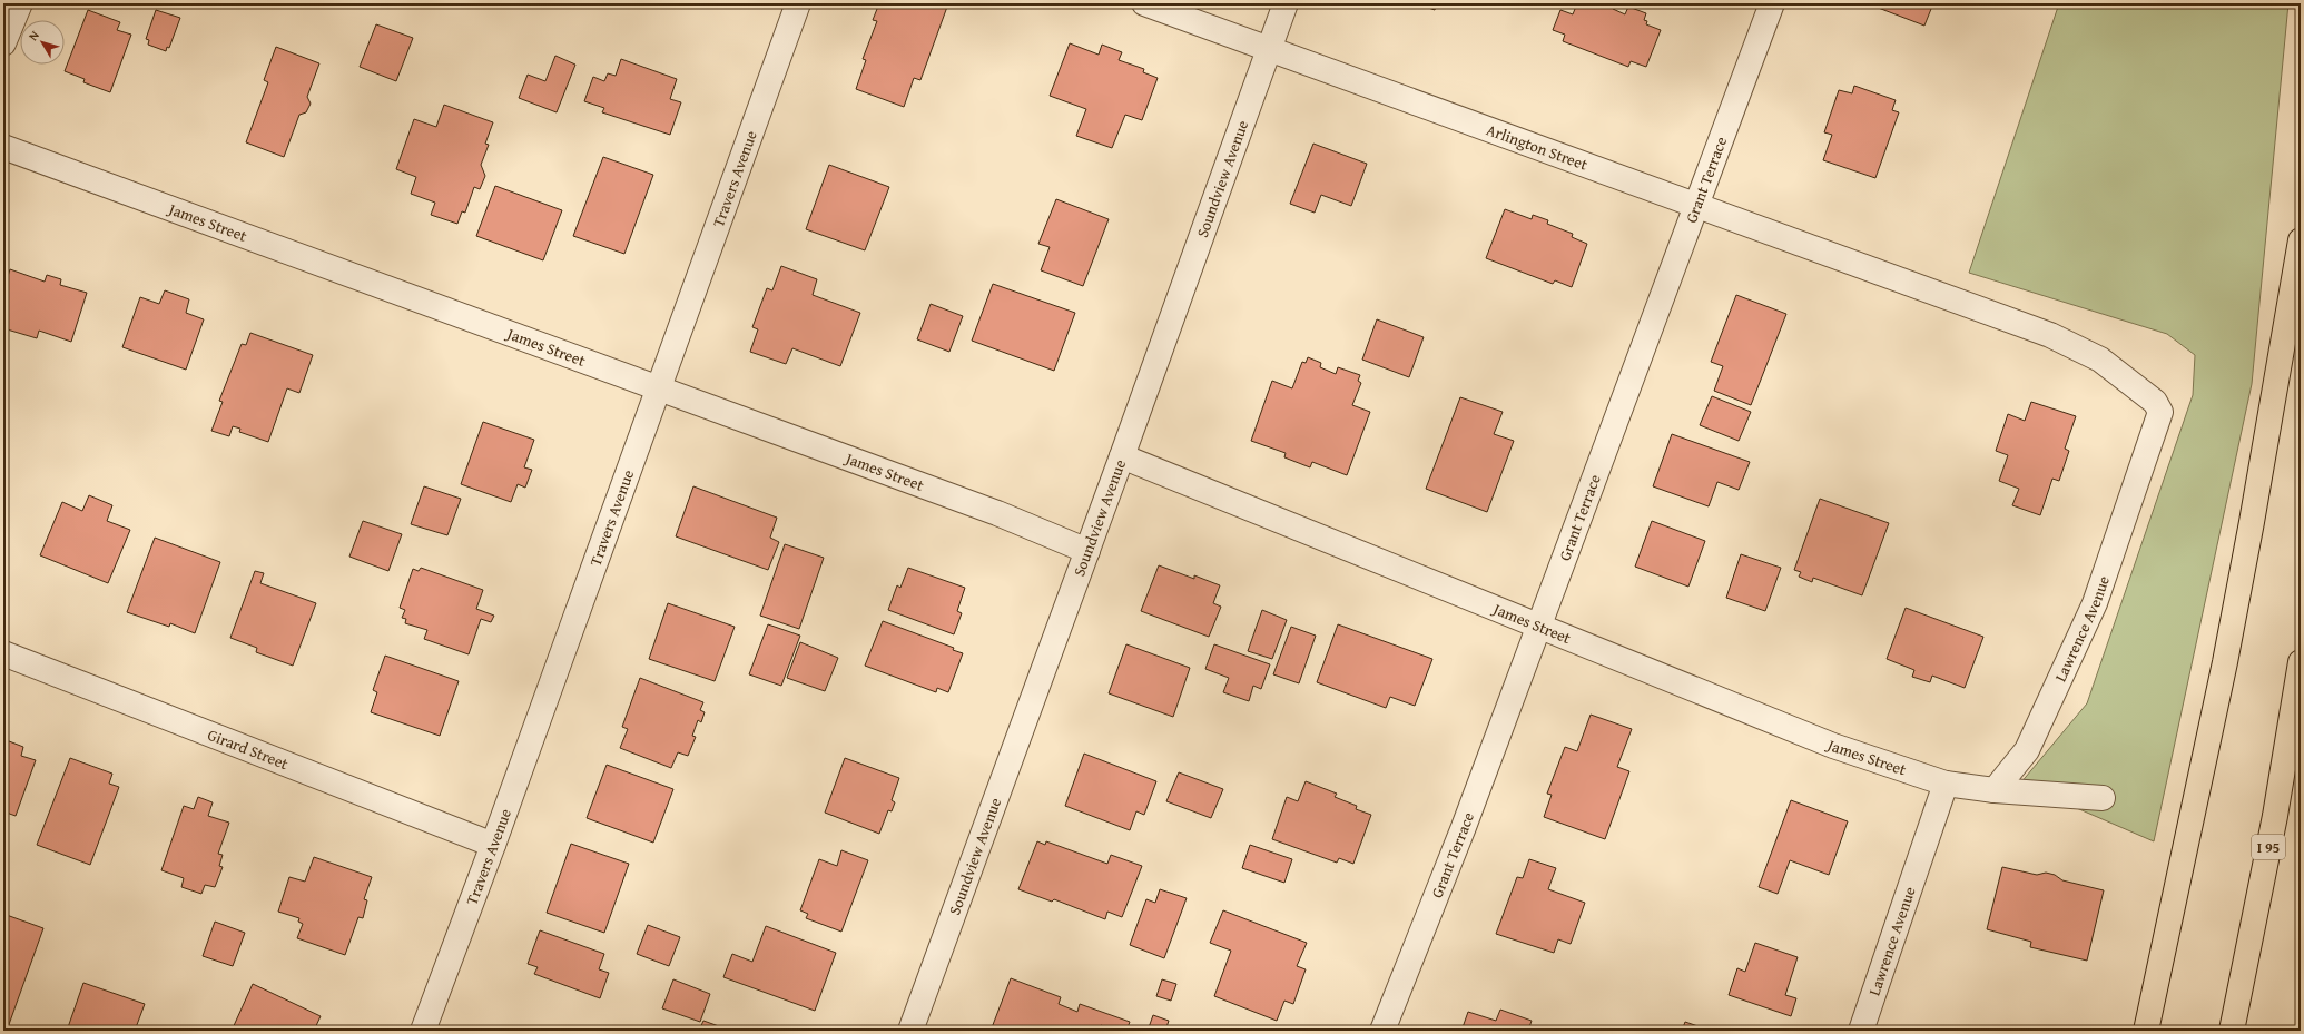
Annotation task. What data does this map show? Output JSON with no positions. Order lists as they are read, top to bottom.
{
  "streets": {
    "highway": ["I 95"],
    "street": [
      "Arlington Street",
      "Travers Avenue",
      "Soundview Avenue",
      "Grant Terrace",
      "James Street",
      "Lawrence Avenue",
      "Girard Street"
    ]
  },
  "crossings": [
    ["Arlington Street", "Soundview Avenue"],
    ["Arlington Street", "Grant Terrace"],
    ["Arlington Street", "Lawrence Avenue"],
    ["Travers Avenue", "James Street"],
    ["Travers Avenue", "Girard Street"],
    ["Soundview Avenue", "James Street"],
    ["Grant Terrace", "James Street"],
    ["James Street", "Lawrence Avenue"]
  ],
  "north": "top left"
}
